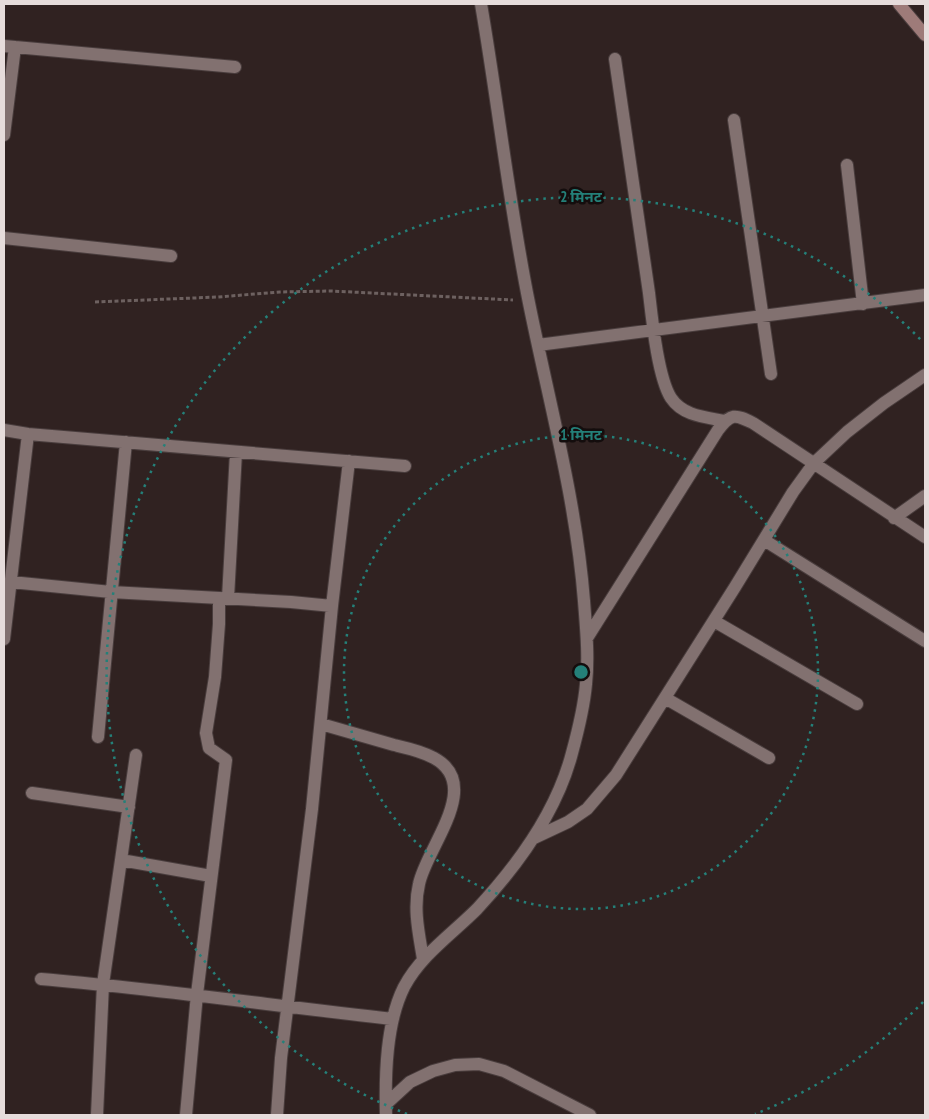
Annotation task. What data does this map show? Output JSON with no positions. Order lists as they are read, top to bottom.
{
  "rings": ["2 मिनट", "1 मिनट"]
}
